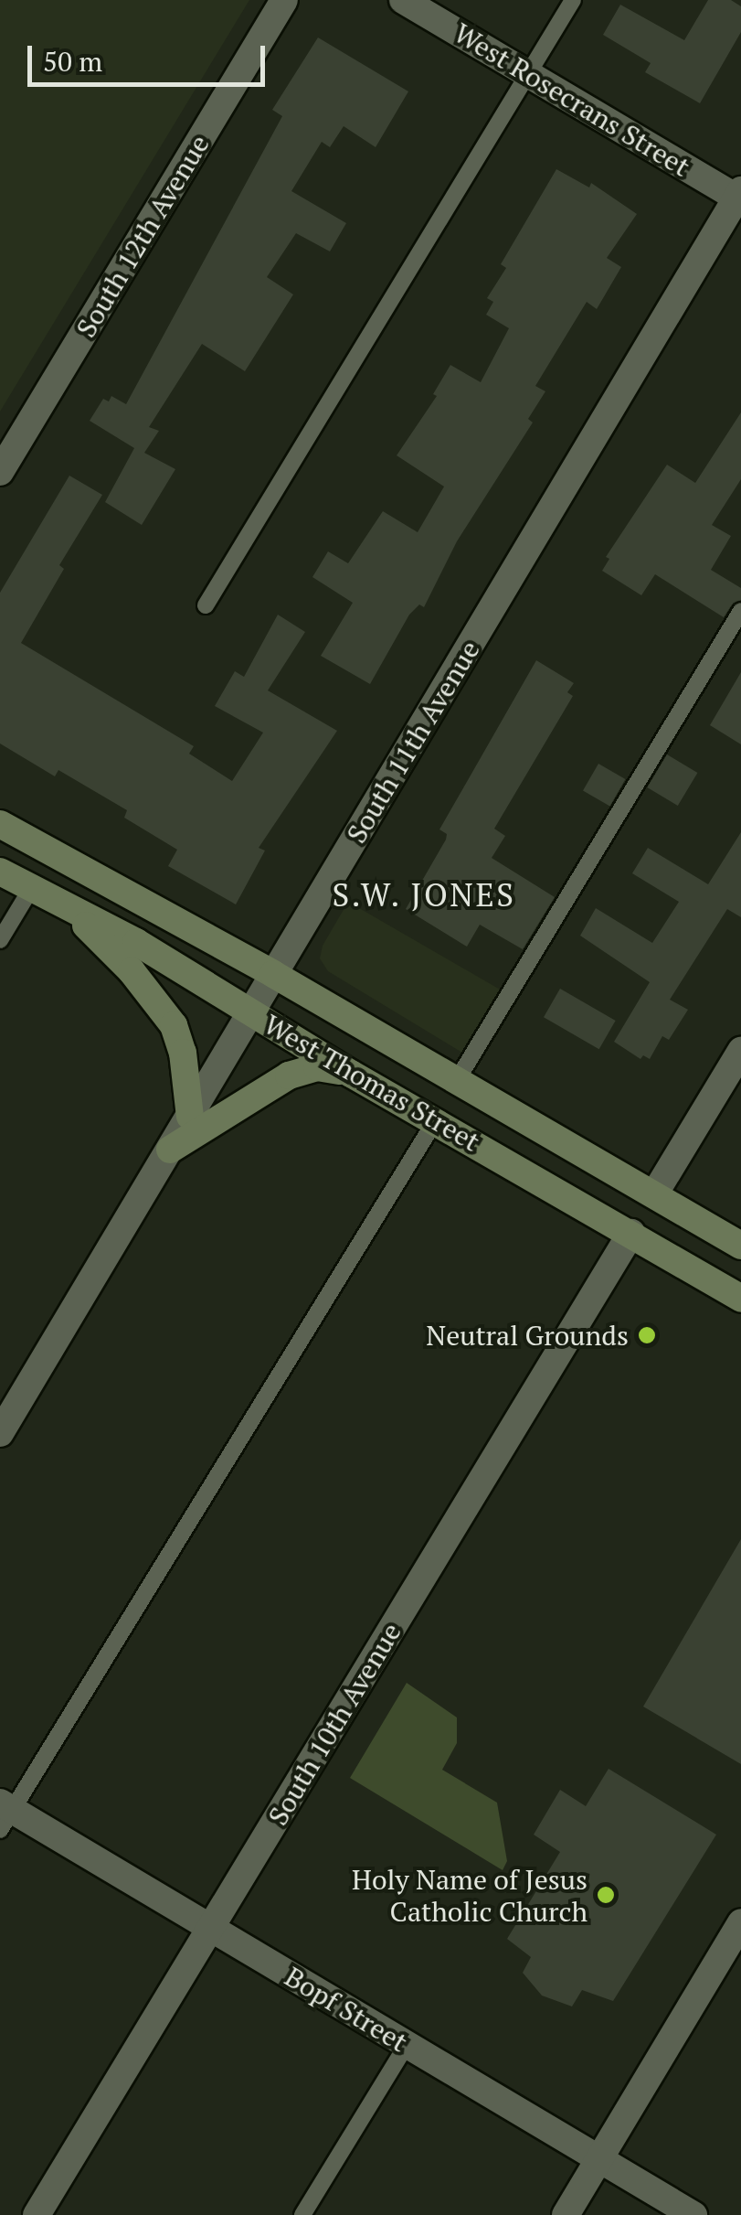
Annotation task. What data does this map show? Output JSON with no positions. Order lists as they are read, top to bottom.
{
  "streets": {
    "main road": ["West Thomas Street"],
    "street": [
      "West Rosecrans Street",
      "South 12th Avenue",
      "South 11th Avenue",
      "South 10th Avenue",
      "Bopf Street"
    ]
  },
  "crossings": [
    ["West Rosecrans Street", "South 11th Avenue"],
    ["South 11th Avenue", "West Thomas Street"],
    ["West Thomas Street", "South 10th Avenue"],
    ["South 10th Avenue", "Bopf Street"]
  ],
  "districts": ["S.W. JONES"],
  "places": ["Neutral Grounds", "Holy Name of Jesus Catholic Church"],
  "scale_bar": "50 m"
}
